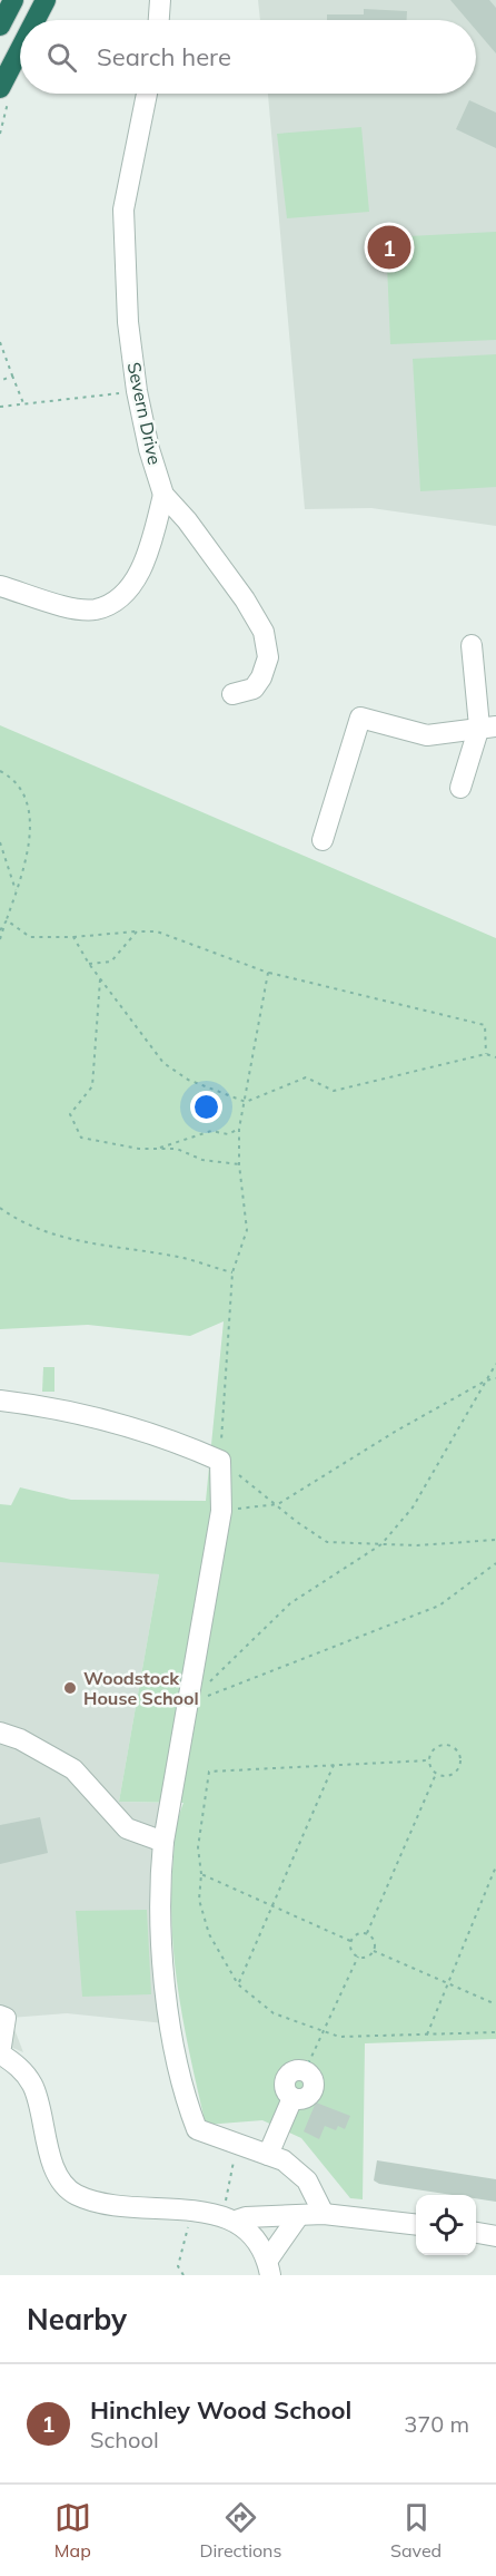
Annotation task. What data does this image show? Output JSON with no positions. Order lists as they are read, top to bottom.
{
  "streets": {
    "street": ["Severn Drive"]
  },
  "places": ["Woodstock House School"],
  "page": {
    "search": "Search here",
    "pins": "1",
    "heading": "Nearby",
    "list": [
      {
        "mark": "1",
        "name": "Hinchley Wood School",
        "note": "School",
        "value": "370 m"
      }
    ],
    "nav": ["Map", "Directions", "Saved"]
  }
}
